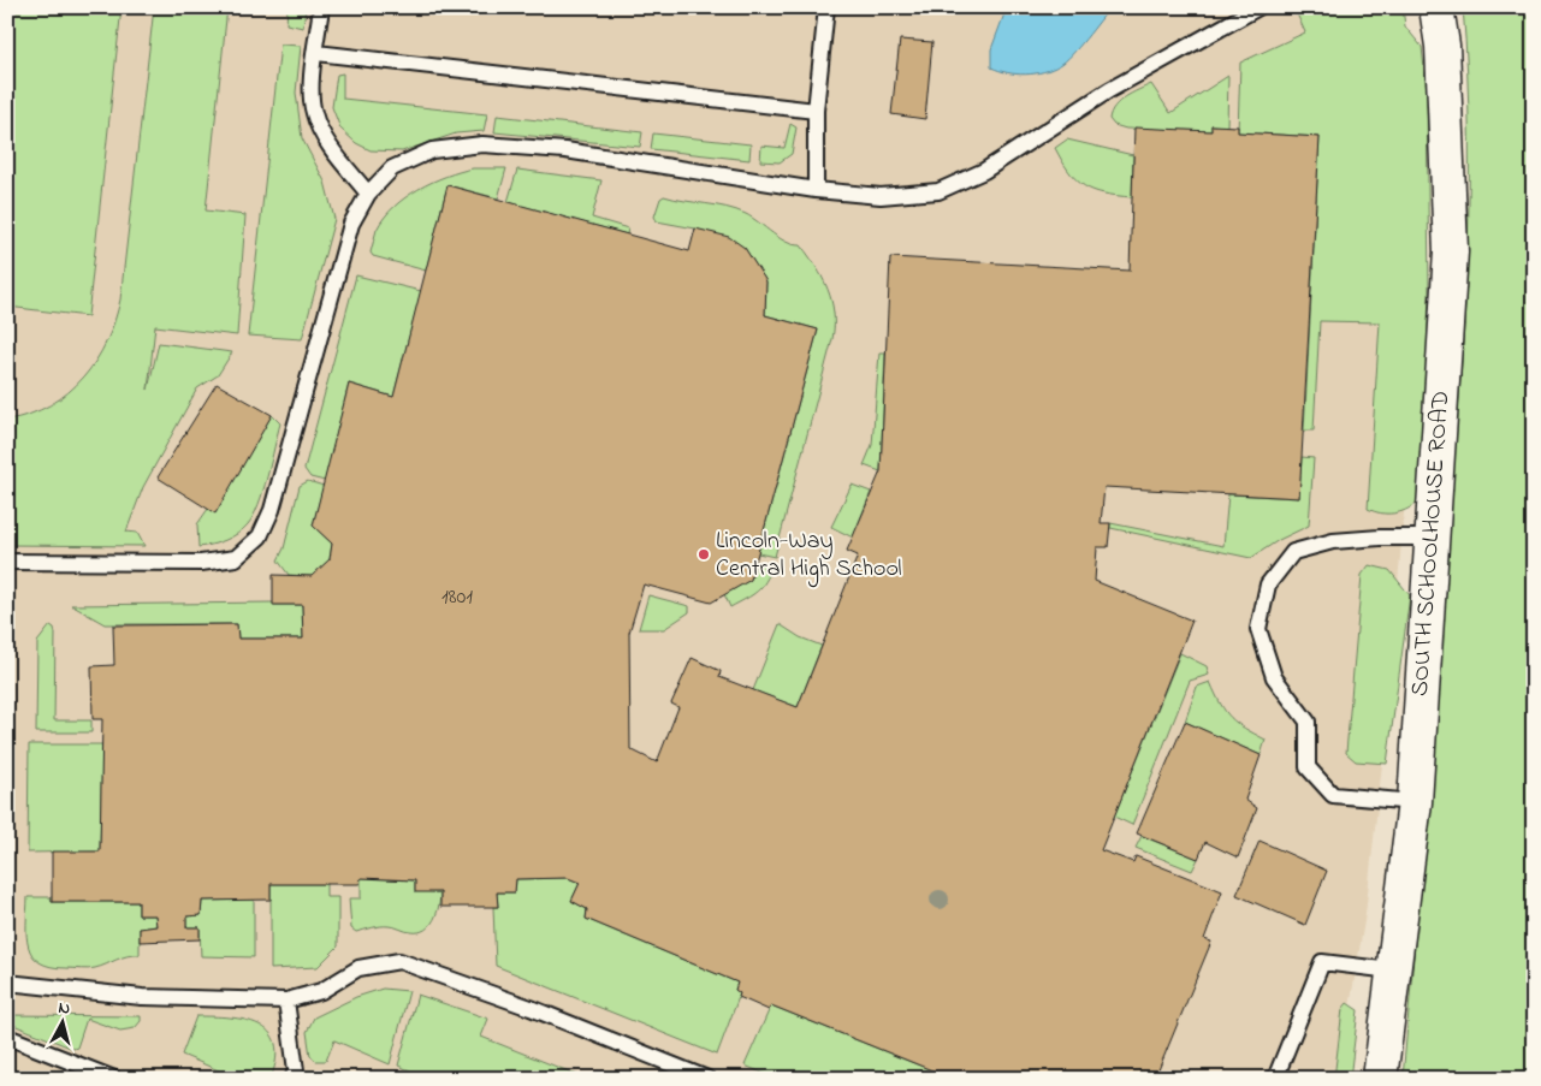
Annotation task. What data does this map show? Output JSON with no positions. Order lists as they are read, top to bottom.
{
  "streets": {
    "street": ["SOUTH SCHOOLHOUSE ROAD"]
  },
  "places": ["Lincoln-Way Central High School"],
  "house_numbers": ["1801"],
  "north": "top"
}
